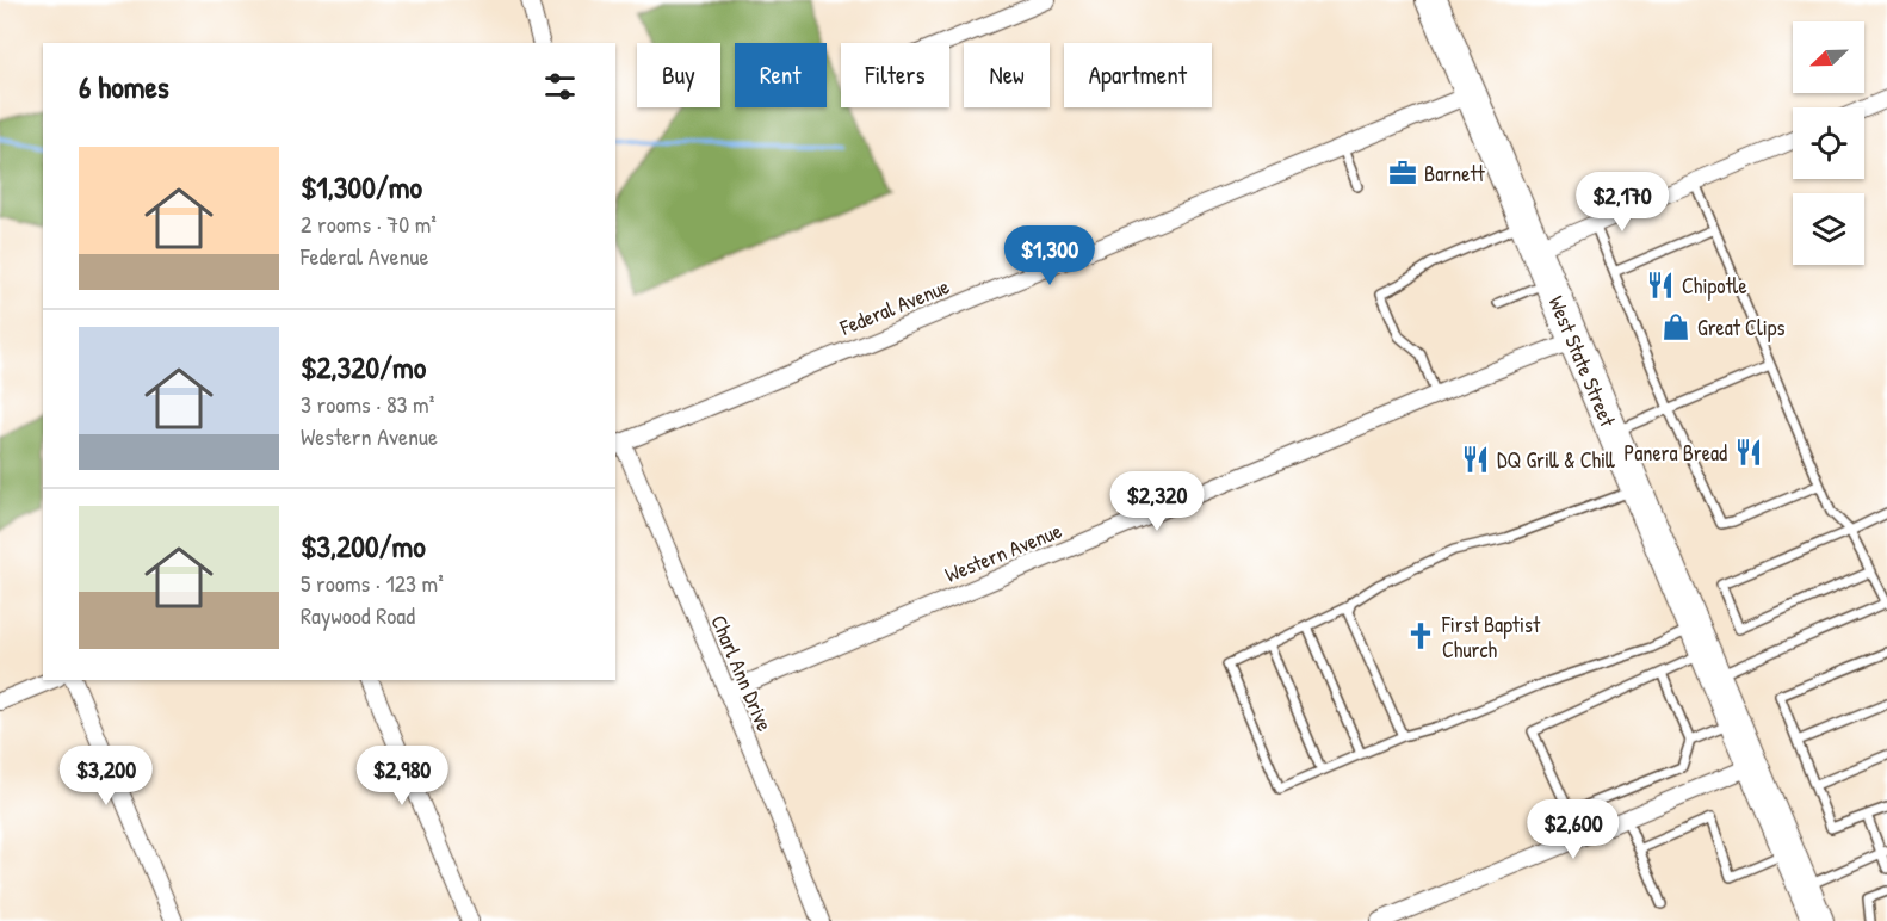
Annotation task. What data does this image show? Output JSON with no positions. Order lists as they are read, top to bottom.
{
  "streets": {
    "highway": ["West State Street"],
    "street": ["Federal Avenue", "Western Avenue", "Charl Ann Drive"]
  },
  "crossings": [
    ["Federal Avenue", "West State Street"],
    ["Federal Avenue", "Charl Ann Drive"],
    ["West State Street", "Western Avenue"],
    ["Western Avenue", "Charl Ann Drive"]
  ],
  "places": {
    "office": ["Barnett"],
    "restaurant": ["Chipotle", "Panera Bread", "DQ Grill & Chill"],
    "shop": ["Great Clips"],
    "church": ["First Baptist Church"]
  },
  "north": "bottom left",
  "page": {
    "chip": [
      "Buy",
      "Rent",
      "Filters",
      "New",
      "Apartment"
    ],
    "heading": "6 homes",
    "list": [
      {
        "name": "$1,300/mo",
        "note": "2 rooms · 70 m² · Federal Avenue"
      },
      {
        "name": "$2,320/mo",
        "note": "3 rooms · 83 m² · Western Avenue"
      },
      {
        "name": "$3,200/mo",
        "note": "5 rooms · 123 m² · Raywood Road"
      }
    ],
    "price": [
      "$2,170",
      "$1,300",
      "$2,320",
      "$3,200",
      "$2,980",
      "$2,600"
    ]
  }
}
